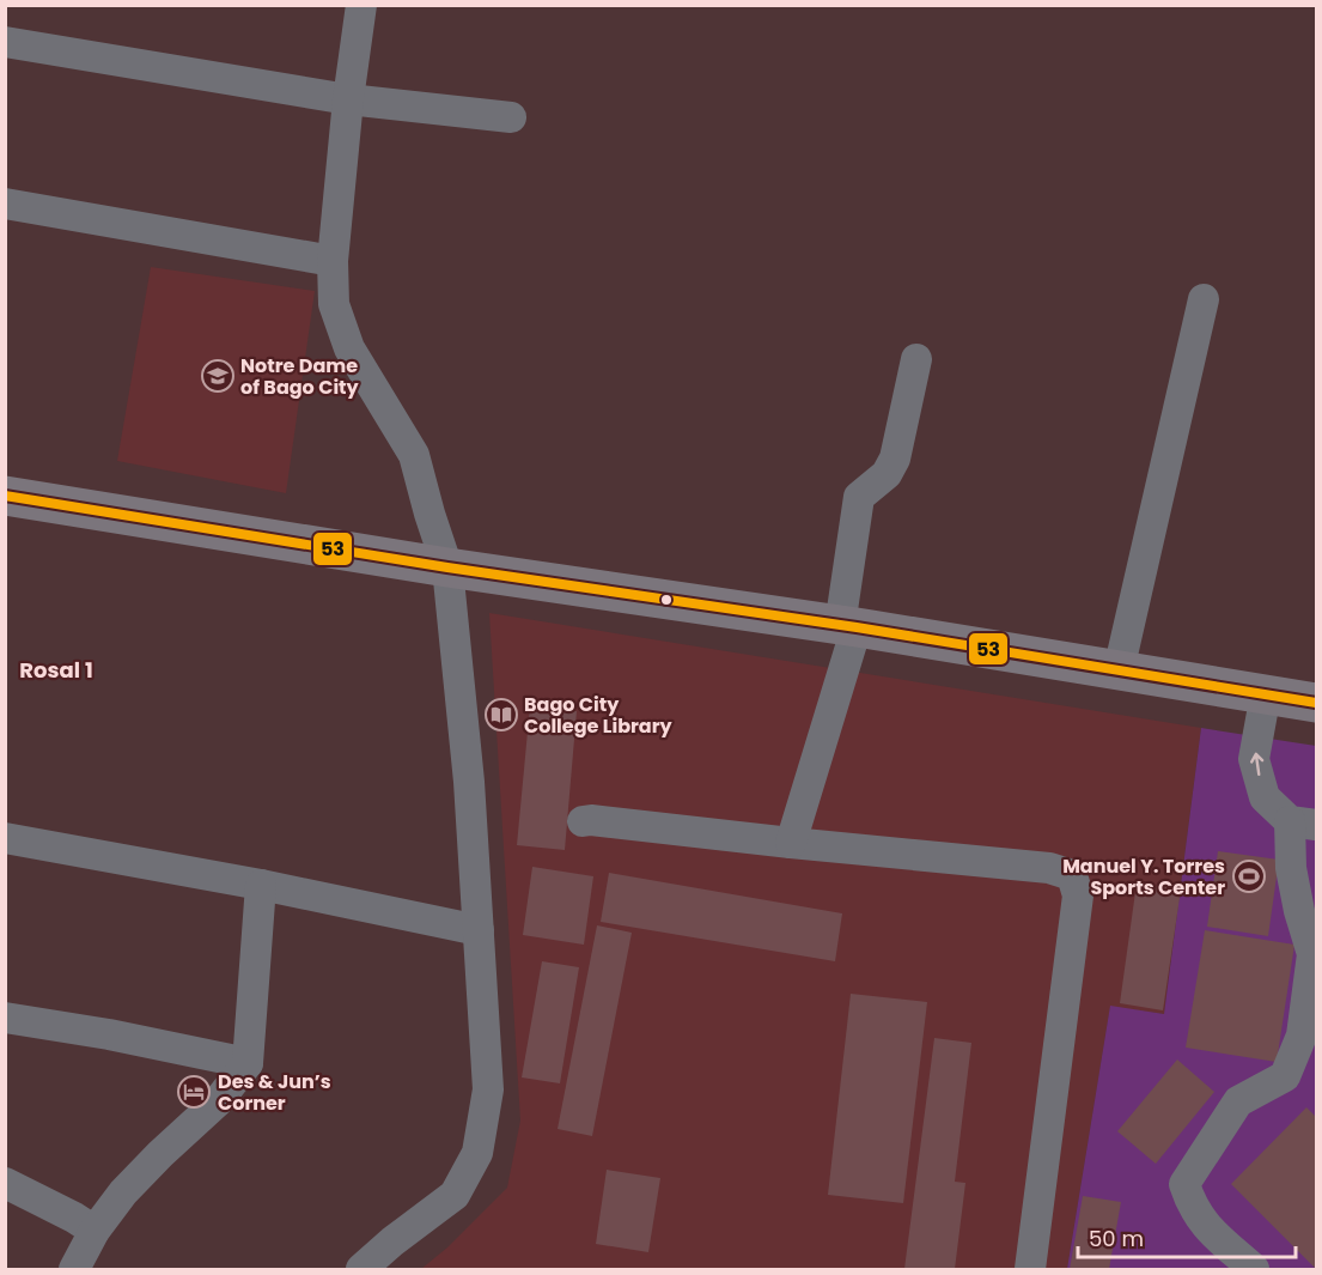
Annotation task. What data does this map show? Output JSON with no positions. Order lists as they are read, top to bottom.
{
  "districts": ["Rosal 1"],
  "places": {
    "school or university": ["Notre Dame of Bago City"],
    "library": ["Bago City College Library"],
    "sports": ["Manuel Y. Torres Sports Center"],
    "hotel": ["Des & Jun’s Corner"]
  },
  "lines": ["transit line 53"],
  "scale_bar": "50 m"
}
